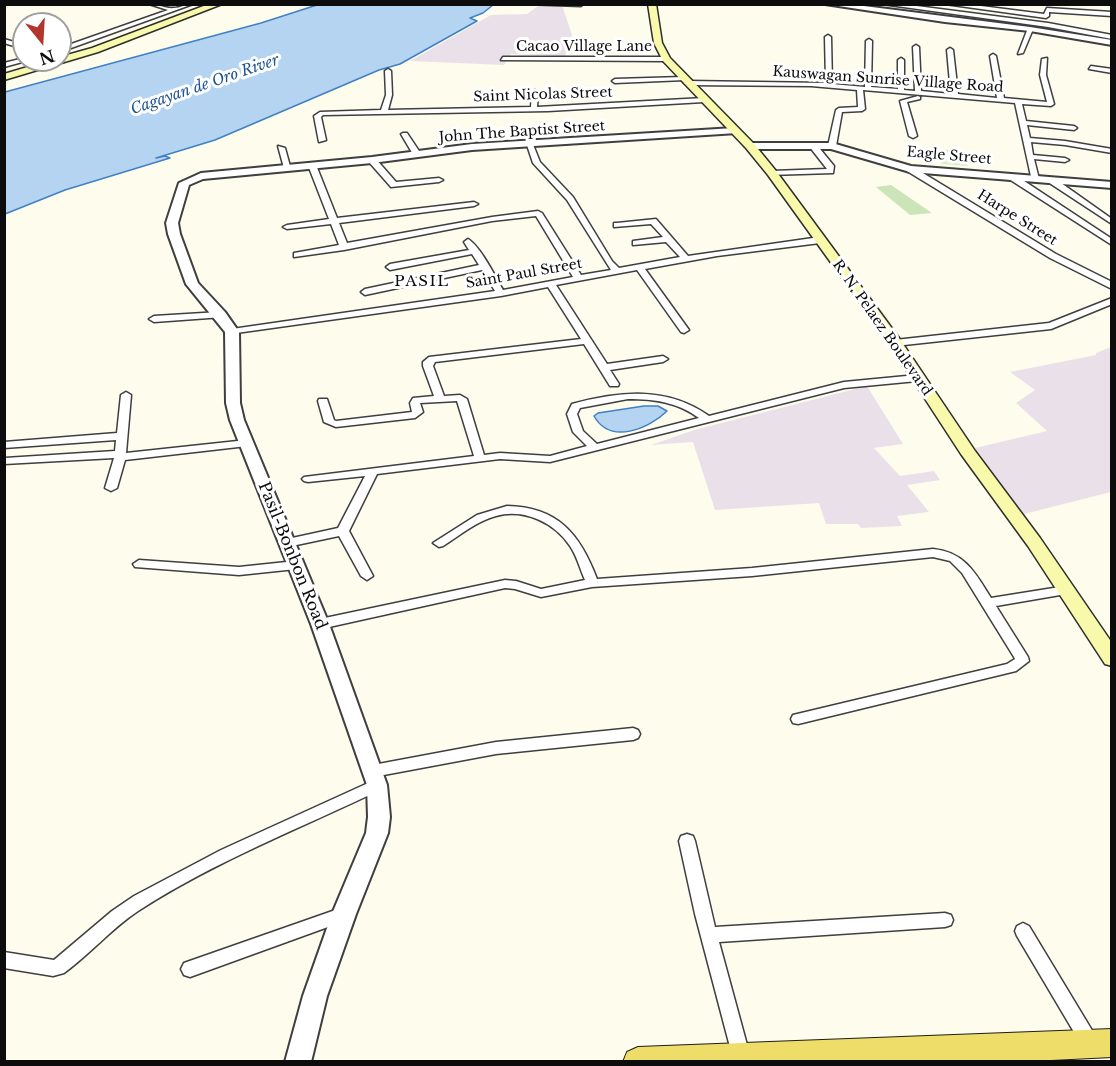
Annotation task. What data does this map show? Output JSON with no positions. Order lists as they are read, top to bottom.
{
  "streets": {
    "main road": ["R. N. Pelaez Boulevard"],
    "street": [
      "Cacao Village Lane",
      "Kauswagan Sunrise Village Road",
      "Saint Nicolas Street",
      "John The Baptist Street",
      "Eagle Street",
      "Harpe Street",
      "Saint Paul Street",
      "Pasil-Bonbon Road"
    ]
  },
  "crossings": [
    ["Cacao Village Lane", "R. N. Pelaez Boulevard"],
    ["Kauswagan Sunrise Village Road", "R. N. Pelaez Boulevard"],
    ["Saint Nicolas Street", "R. N. Pelaez Boulevard"],
    ["John The Baptist Street", "R. N. Pelaez Boulevard"],
    ["Eagle Street", "Harpe Street"],
    ["Eagle Street", "R. N. Pelaez Boulevard"],
    ["Saint Paul Street", "R. N. Pelaez Boulevard"],
    ["Saint Paul Street", "Pasil-Bonbon Road"]
  ],
  "districts": ["PASIL"],
  "water": ["Cagayan de Oro River"],
  "north": "bottom"
}
